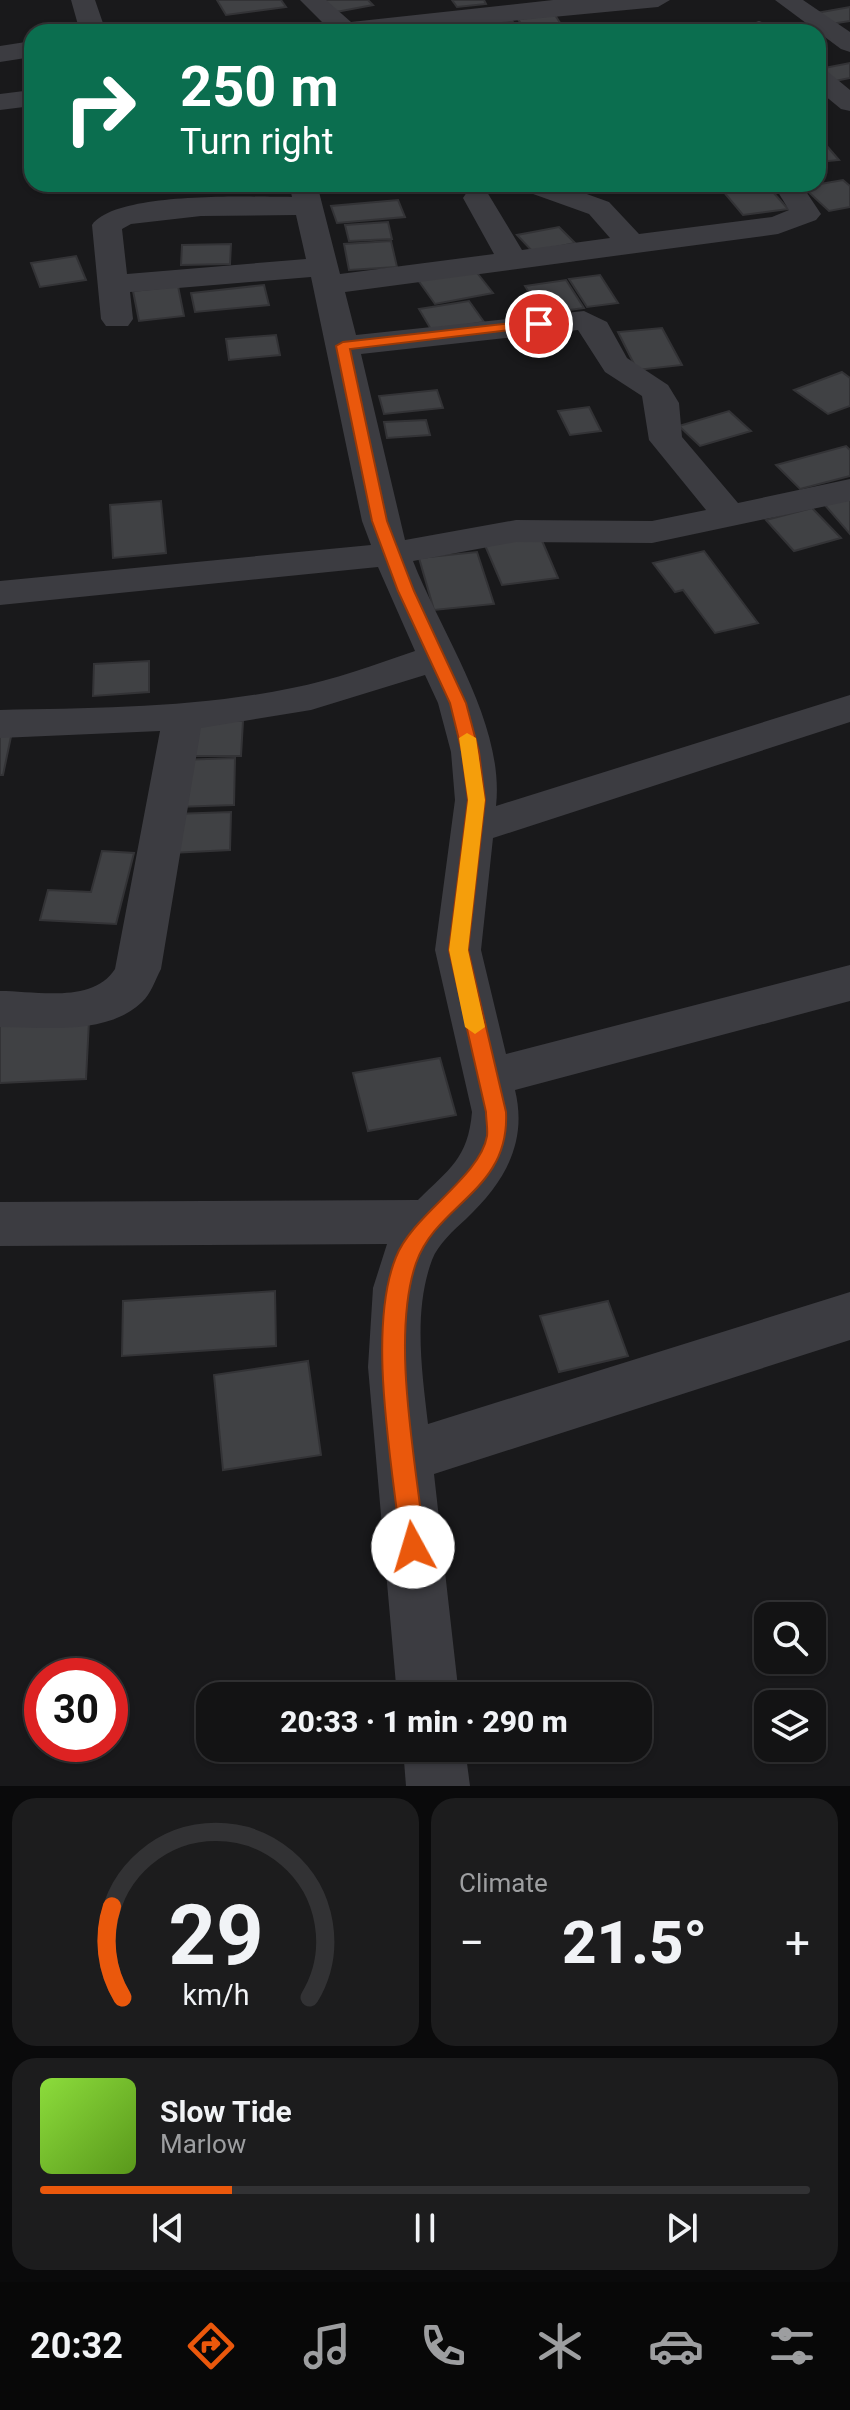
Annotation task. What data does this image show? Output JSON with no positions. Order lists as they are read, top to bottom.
{
  "page": {
    "turn": ["250 m", "Turn right"],
    "limit": "30",
    "trip": "20:33 · 1 min · 290 m",
    "tile": "Climate",
    "heat": ["−", "21.5°", "+"],
    "song": ["Slow Tide", "Marlow"],
    "tabs": "20:32",
    "gauge": ["29", "km/h"]
  }
}
